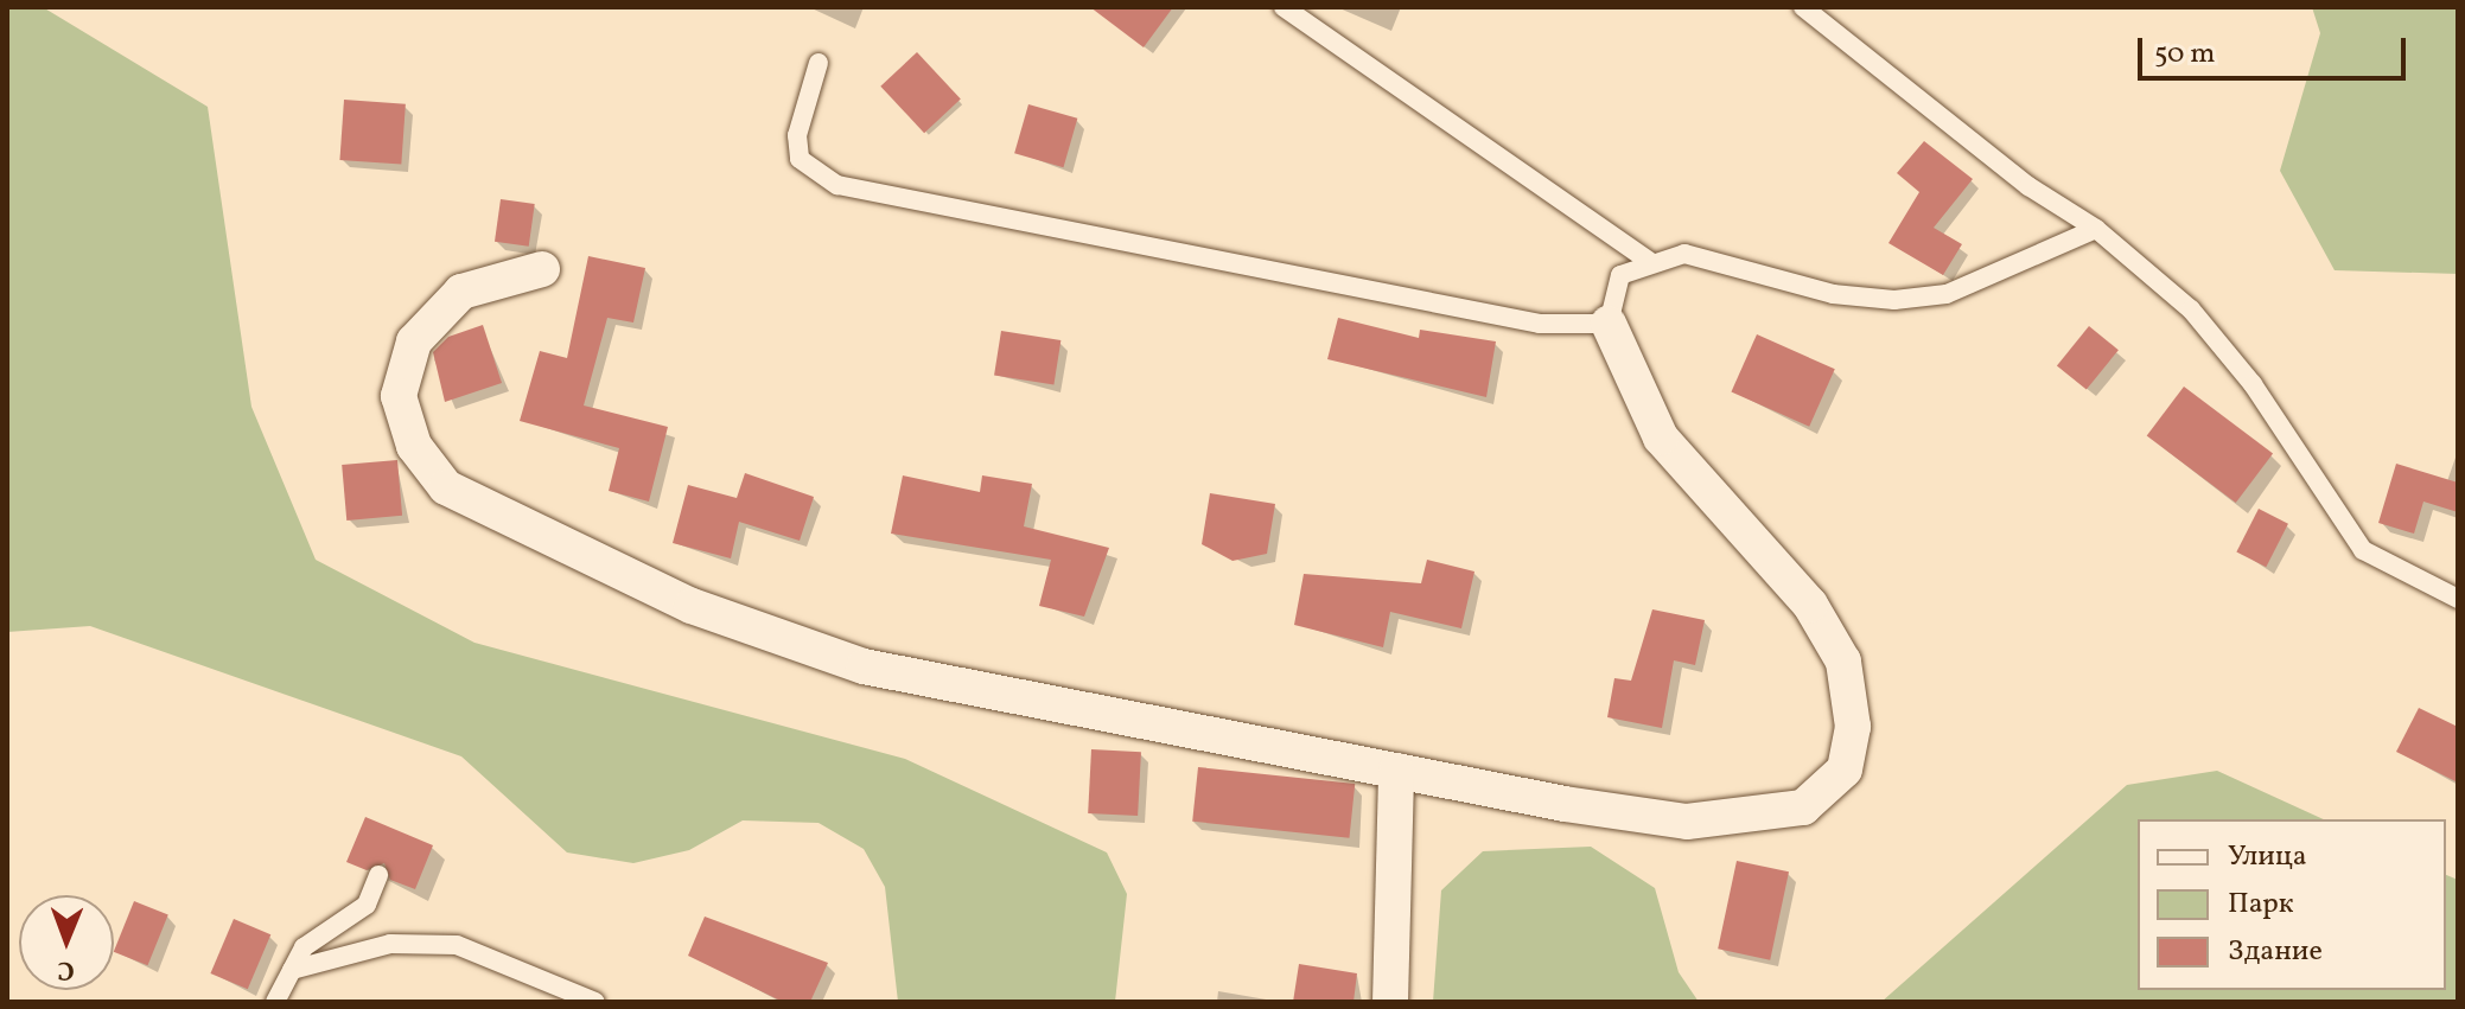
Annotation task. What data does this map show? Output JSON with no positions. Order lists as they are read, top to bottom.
{
  "legend": ["Улица", "Парк", "Здание"],
  "scale_bar": "50 m",
  "north": "bottom"
}
